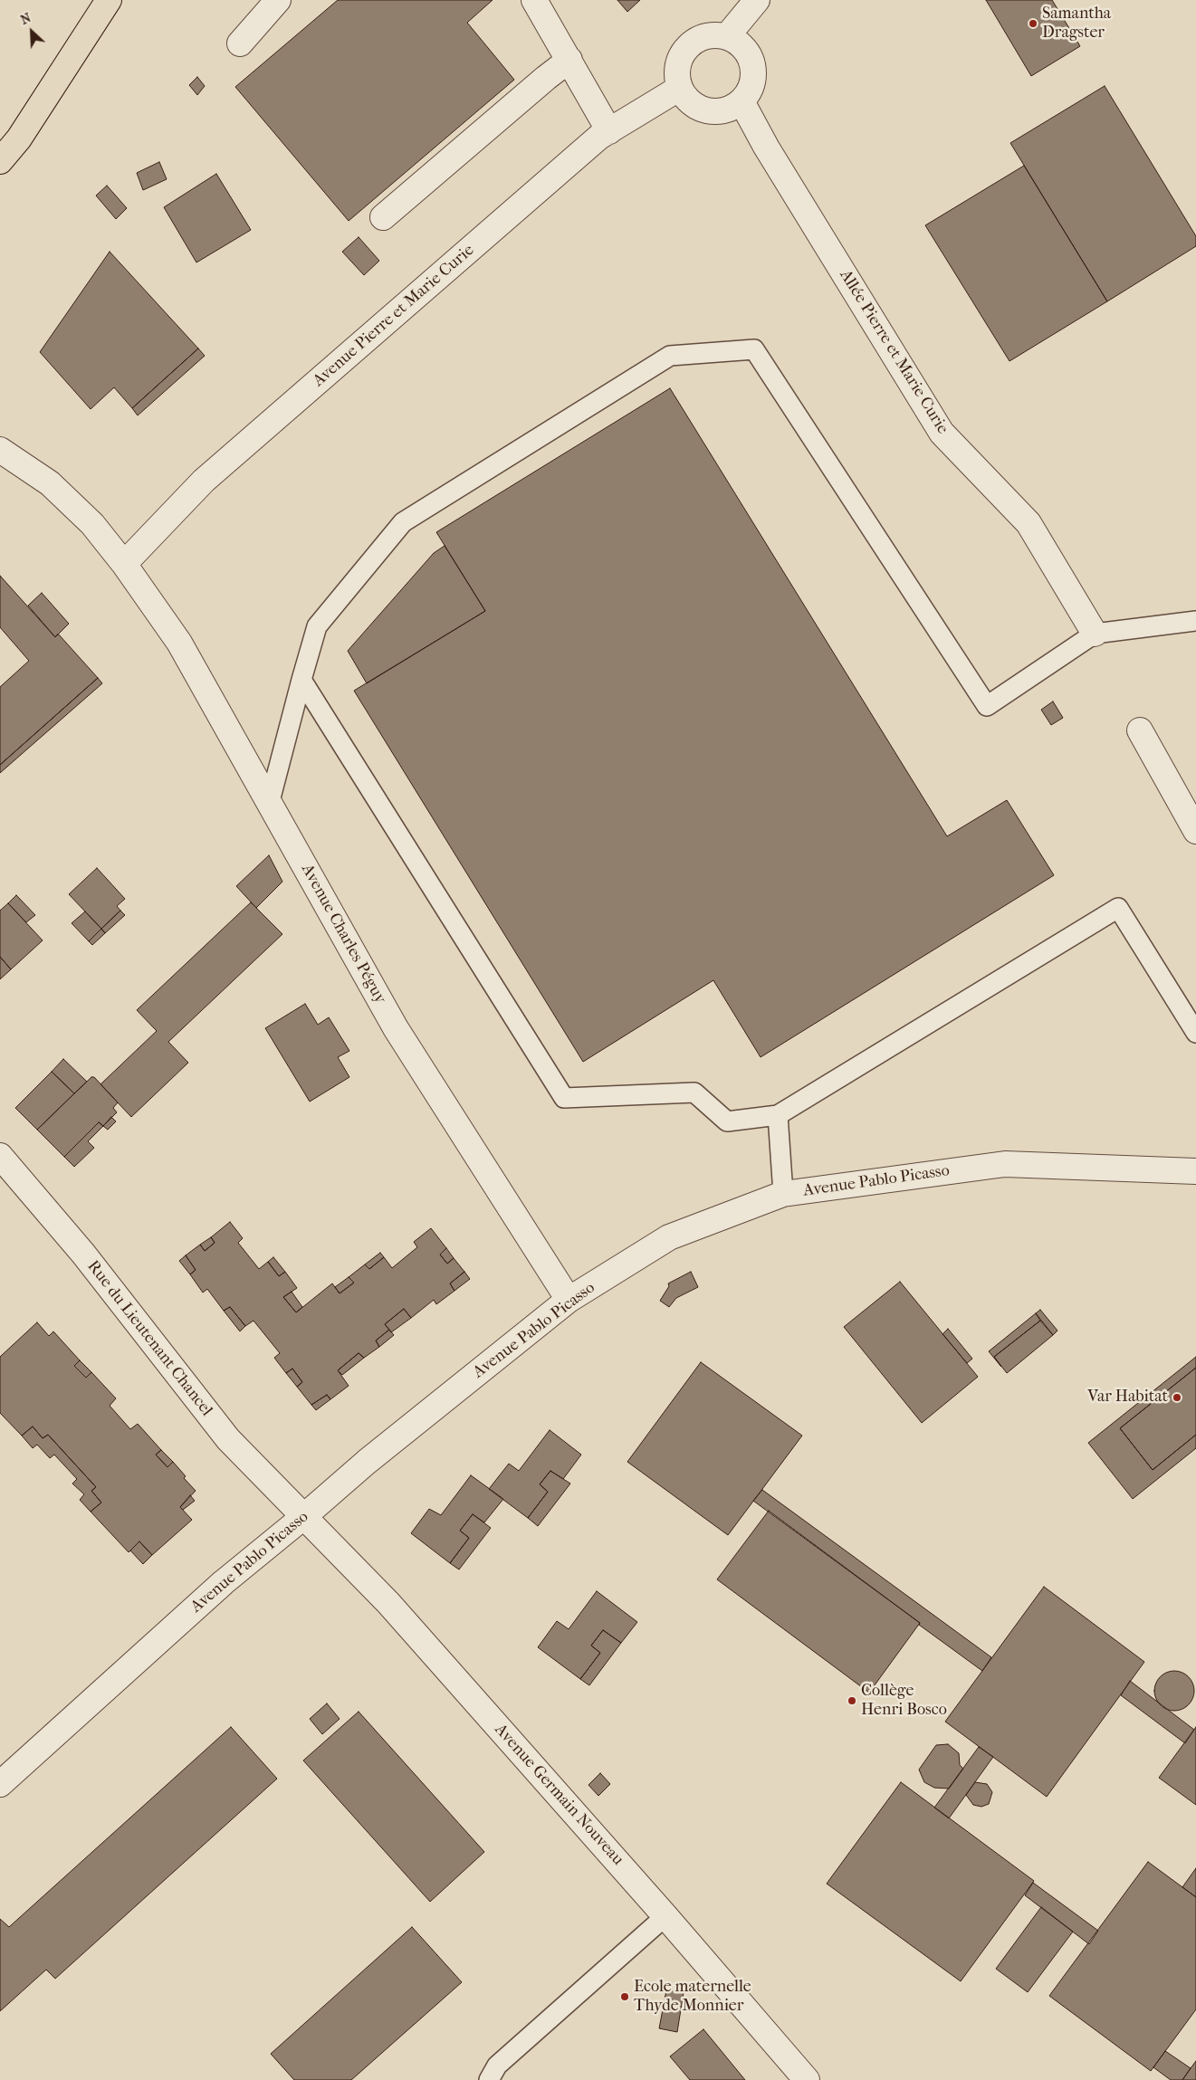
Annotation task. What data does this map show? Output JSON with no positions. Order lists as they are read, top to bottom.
{
  "streets": {
    "street": [
      "Avenue Pierre et Marie Curie",
      "Allée Pierre et Marie Curie",
      "Avenue Charles Péguy",
      "Avenue Pablo Picasso",
      "Rue du Lieutenant Chancel",
      "Avenue Germain Nouveau"
    ]
  },
  "crossings": [
    ["Avenue Pierre et Marie Curie", "Allée Pierre et Marie Curie"],
    ["Avenue Pierre et Marie Curie", "Avenue Charles Péguy"],
    ["Avenue Charles Péguy", "Avenue Pablo Picasso"],
    ["Avenue Pablo Picasso", "Rue du Lieutenant Chancel"],
    ["Avenue Pablo Picasso", "Avenue Germain Nouveau"],
    ["Rue du Lieutenant Chancel", "Avenue Germain Nouveau"]
  ],
  "places": [
    "Samantha Dragster",
    "Var Habitat",
    "Collège Henri Bosco",
    "Ecole maternelle Thyde Monnier"
  ],
  "north": "top left"
}
